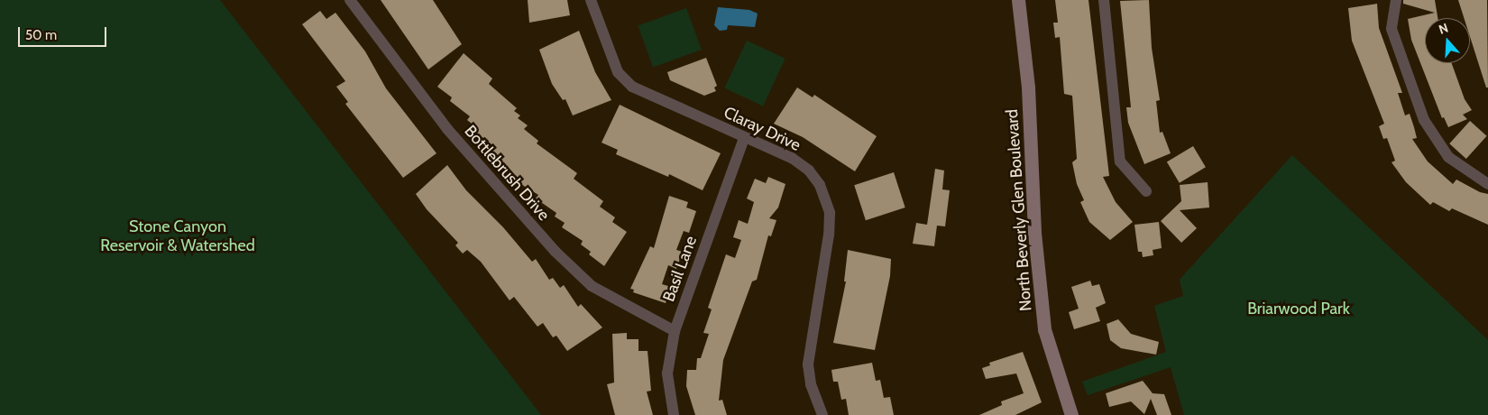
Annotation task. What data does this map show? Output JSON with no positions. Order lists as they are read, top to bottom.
{
  "streets": {
    "main road": ["North Beverly Glen Boulevard"],
    "street": ["Claray Drive", "Bottlebrush Drive", "Basil Lane"]
  },
  "crossings": [
    ["Claray Drive", "Basil Lane"],
    ["Bottlebrush Drive", "Basil Lane"]
  ],
  "parks": ["Stone Canyon Reservoir & Watershed", "Briarwood Park"],
  "scale_bar": "50 m",
  "north": "top"
}
